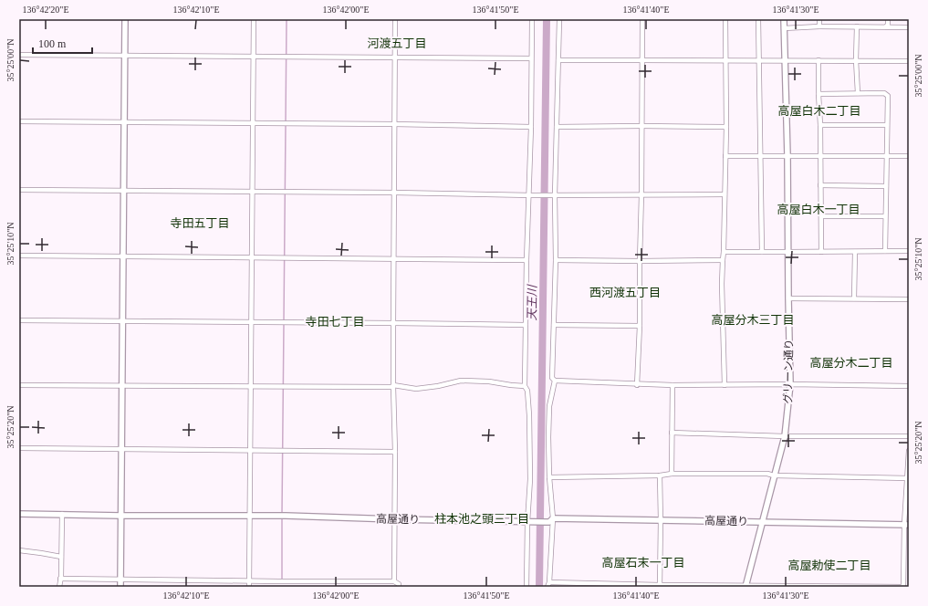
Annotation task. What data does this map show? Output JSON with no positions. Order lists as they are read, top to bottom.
{
  "streets": {
    "street": ["グリーン通り", "高屋通り"]
  },
  "crossings": [
    ["グリーン通り", "高屋通り"]
  ],
  "districts": [
    "河渡五丁目",
    "高屋白木二丁目",
    "高屋白木一丁目",
    "寺田五丁目",
    "西河渡五丁目",
    "高屋分木三丁目",
    "寺田七丁目",
    "高屋分木二丁目",
    "柱本池之頭三丁目",
    "高屋石末一丁目",
    "高屋勅使二丁目"
  ],
  "water": ["天王川"],
  "scale_bar": "100 m",
  "coordinates": [
    "136°42'20\"E",
    "136°42'10\"E",
    "136°42'00\"E",
    "136°41'50\"E",
    "136°41'40\"E",
    "136°41'30\"E",
    "35°25'00\"N",
    "35°25'10\"N",
    "35°25'20\"N"
  ]
}
